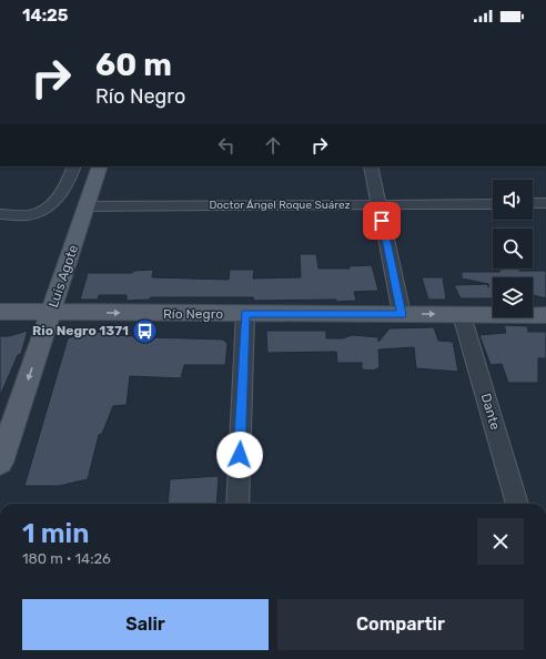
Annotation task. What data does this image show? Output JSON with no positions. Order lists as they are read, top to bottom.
{
  "streets": {
    "main road": ["Luis Agote", "Río Negro"],
    "street": ["Doctor Ángel Roque Suárez", "Dante"]
  },
  "crossings": [
    ["Doctor Ángel Roque Suárez", "Luis Agote"],
    ["Luis Agote", "Río Negro"],
    ["Río Negro", "Dante"]
  ],
  "one_way": ["Luis Agote", "Río Negro"],
  "places": {
    "bus stop": ["Rio Negro 1371"]
  },
  "page": {
    "status": "14:25",
    "turn": ["60 m", "Río Negro"],
    "heading": ["1 min", "180 m · 14:26"],
    "buttons": ["Salir", "Compartir"]
  }
}
